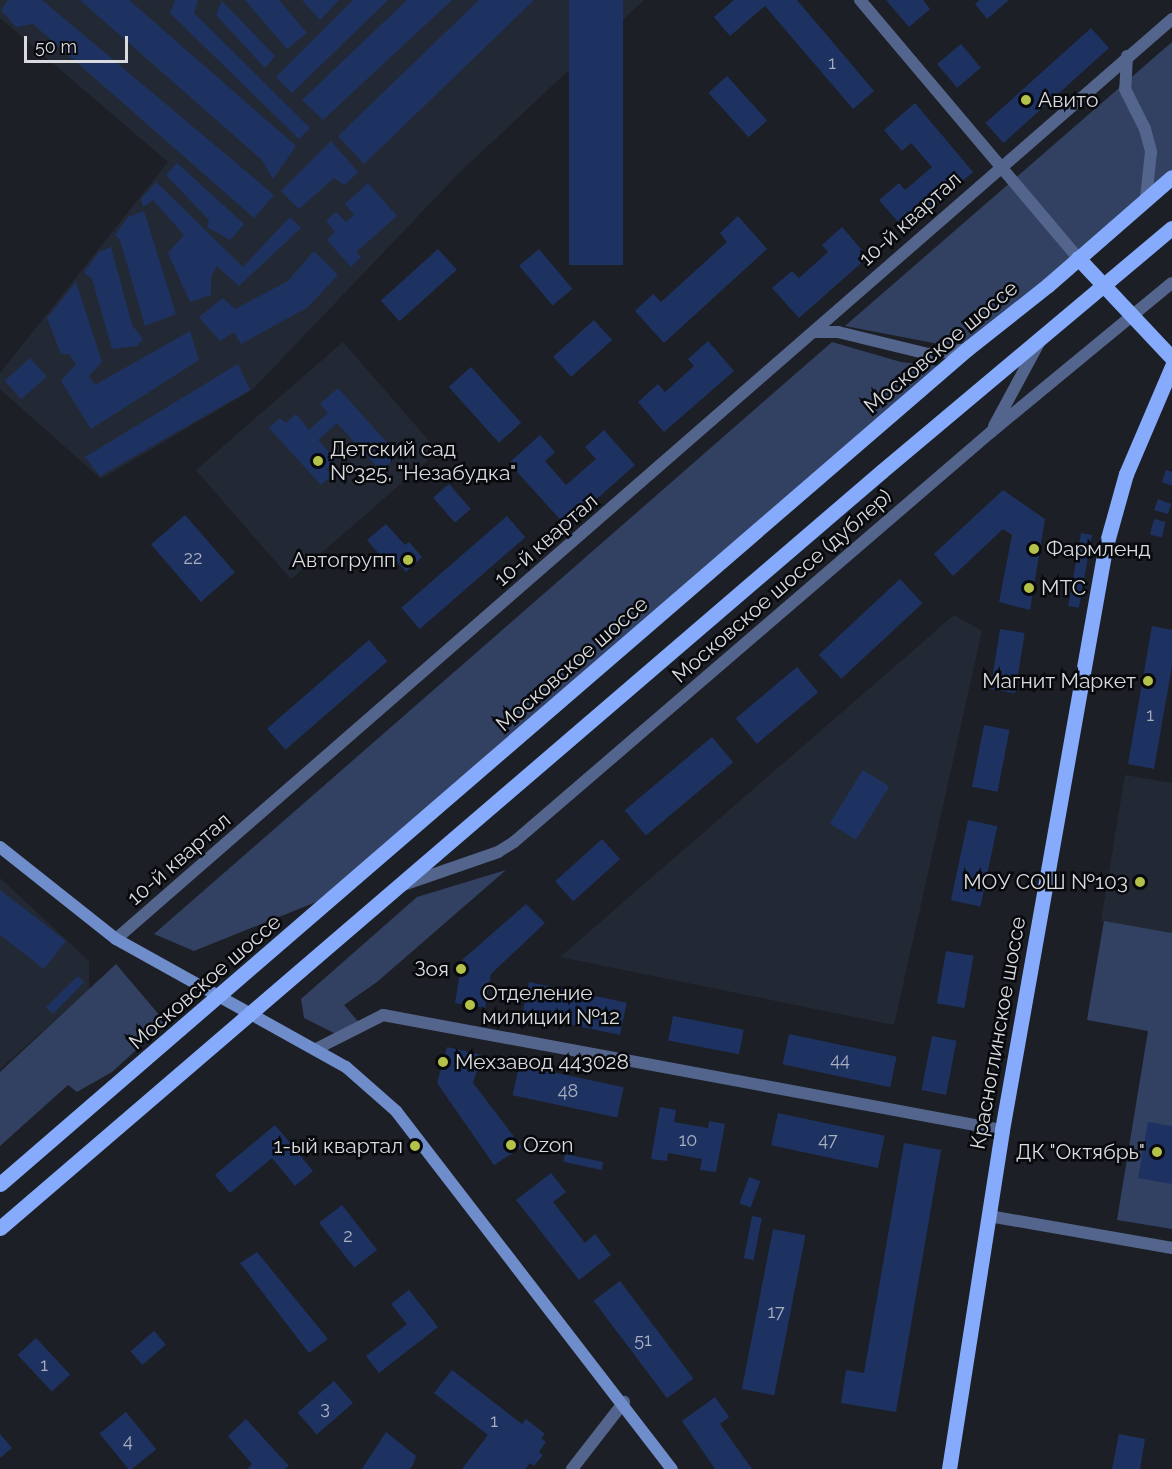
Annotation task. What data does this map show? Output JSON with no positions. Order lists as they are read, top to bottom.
{
  "streets": {
    "main road": ["Московское шоссе", "Красноглинское шоссе"],
    "street": ["10-й квартал", "Московское шоссе (дублер)"]
  },
  "places": [
    "Авито",
    "Детский сад №325, \"Незабудка\"",
    "Фармленд",
    "Автогрупп",
    "МТС",
    "Магнит Маркет",
    "МОУ СОШ №103",
    "Зоя",
    "Отделение милиции №12",
    "Мехзавод 443028",
    "Ozon",
    "1-ый квартал",
    "ДК \"Октябрь\""
  ],
  "house_numbers": [
    "1",
    "22",
    "1",
    "44",
    "48",
    "10",
    "47",
    "2",
    "17",
    "51",
    "1",
    "3",
    "1",
    "4"
  ],
  "scale_bar": "50 m"
}
